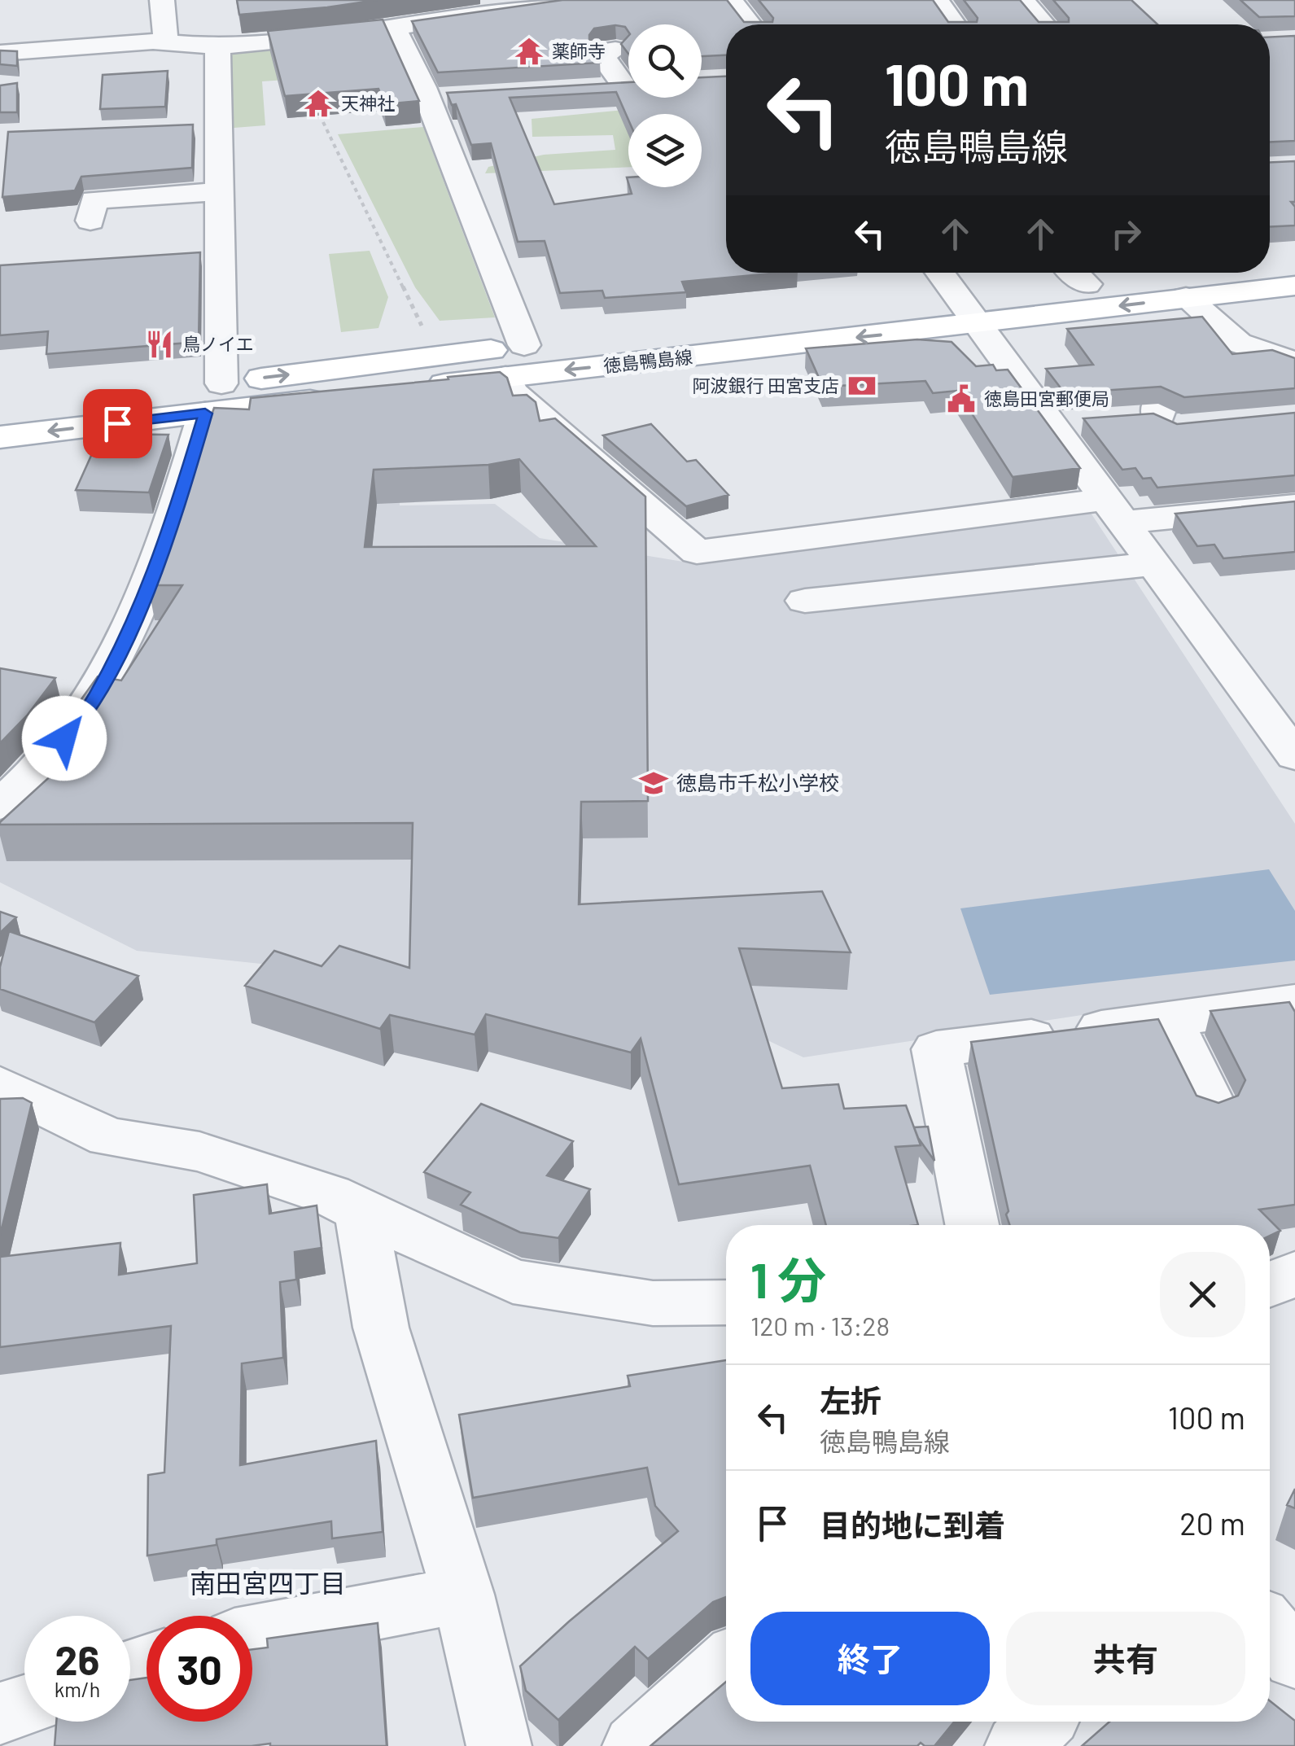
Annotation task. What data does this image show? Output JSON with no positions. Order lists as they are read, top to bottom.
{
  "streets": {
    "main road": ["徳島鴨島線"]
  },
  "districts": ["南田宮四丁目"],
  "places": {
    "temple": ["薬師寺", "天神社"],
    "restaurant": ["鳥ノイエ"],
    "bank": ["阿波銀行 田宮支店"],
    "public building": ["徳島田宮郵便局"],
    "school or university": ["徳島市千松小学校"]
  },
  "page": {
    "turn": ["100 m", "徳島鴨島線"],
    "heading": ["1 分", "120 m · 13:28"],
    "list": [
      {
        "name": "左折",
        "note": "徳島鴨島線",
        "value": "100 m"
      },
      {
        "name": "目的地に到着",
        "value": "20 m"
      }
    ],
    "buttons": ["終了", "共有"],
    "speed": "26 km/h",
    "limit": "30"
  }
}
